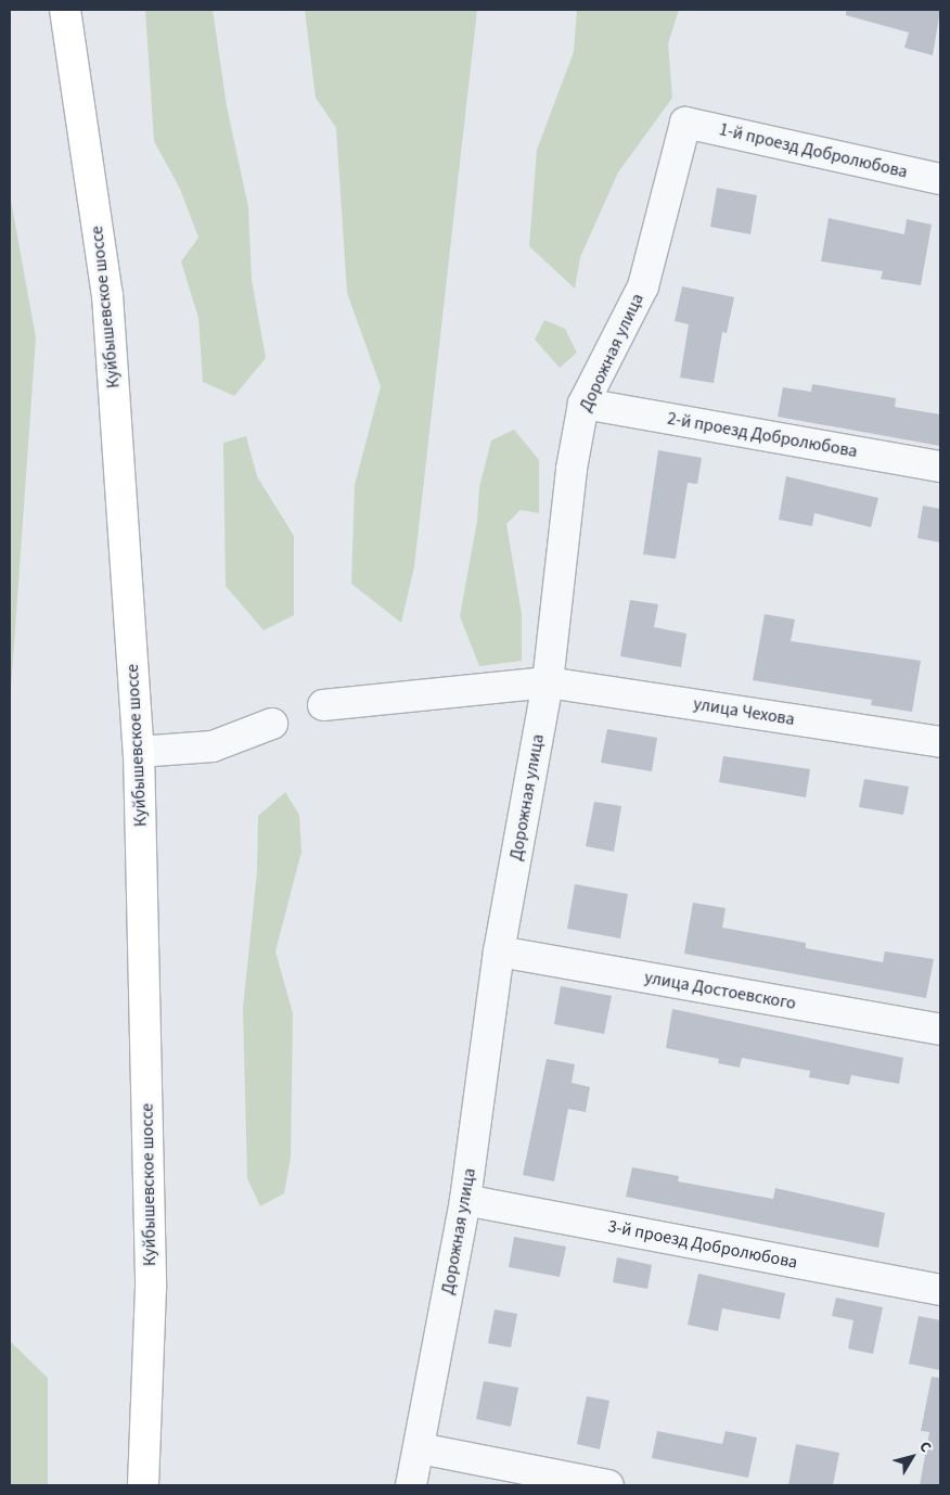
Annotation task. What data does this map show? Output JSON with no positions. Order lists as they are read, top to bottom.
{
  "streets": {
    "highway": ["Куйбышевское шоссе"],
    "street": [
      "1-й проезд Добролюбова",
      "Дорожная улица",
      "2-й проезд Добролюбова",
      "улица Чехова",
      "улица Достоевского",
      "3-й проезд Добролюбова"
    ]
  },
  "crossings": [
    ["1-й проезд Добролюбова", "Дорожная улица"],
    ["Дорожная улица", "2-й проезд Добролюбова"],
    ["Дорожная улица", "улица Чехова"],
    ["Дорожная улица", "улица Достоевского"],
    ["Дорожная улица", "3-й проезд Добролюбова"]
  ],
  "north": "top right"
}
